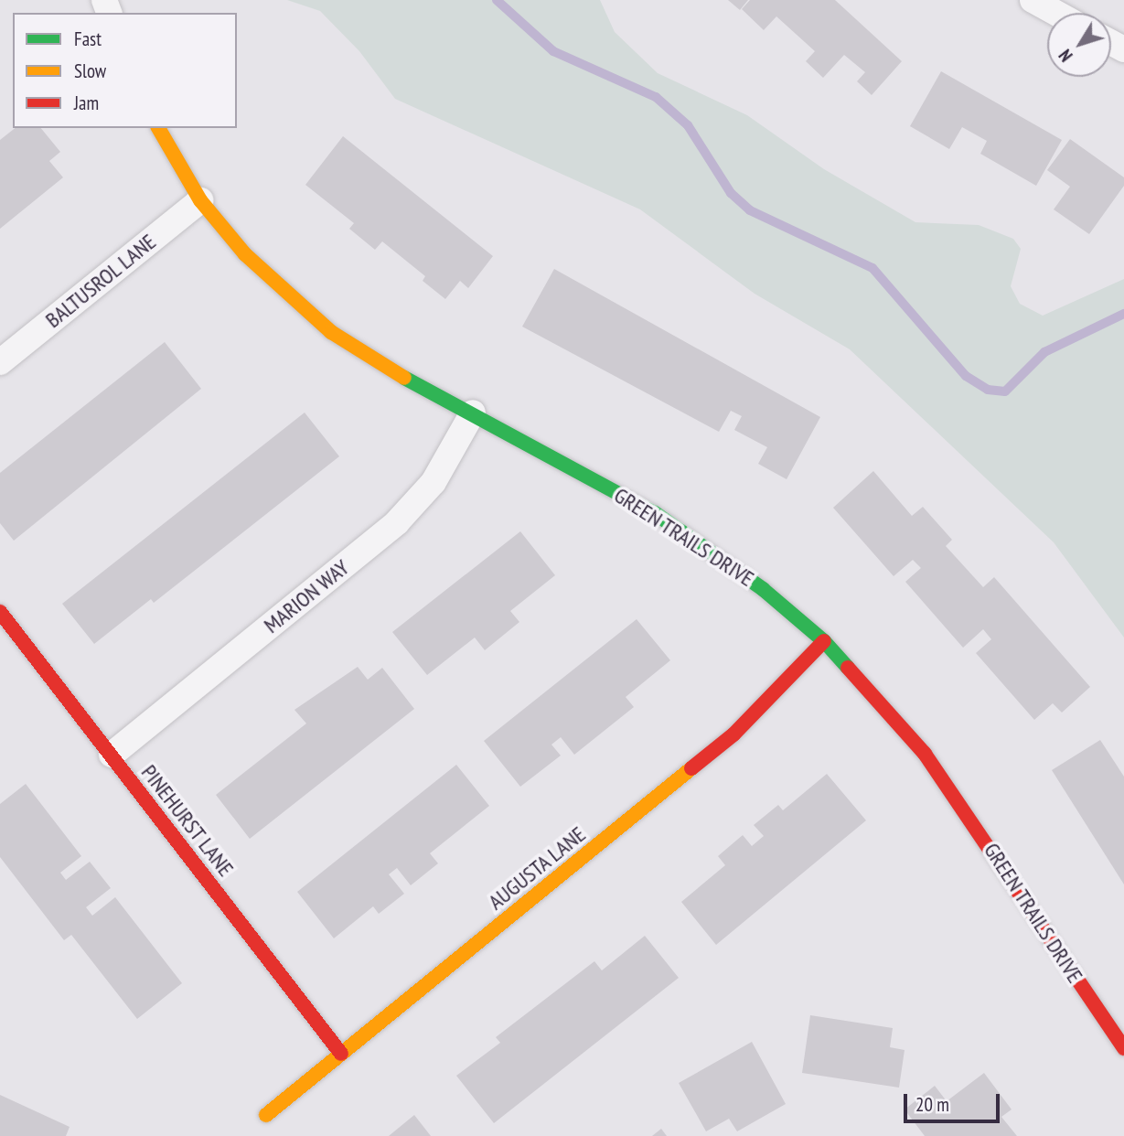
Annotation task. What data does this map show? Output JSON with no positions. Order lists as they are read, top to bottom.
{
  "streets": {
    "street": [
      "BALTUSROL LANE",
      "GREEN TRAILS DRIVE",
      "MARION WAY",
      "PINEHURST LANE",
      "AUGUSTA LANE"
    ]
  },
  "crossings": [
    ["BALTUSROL LANE", "GREEN TRAILS DRIVE"],
    ["GREEN TRAILS DRIVE", "MARION WAY"],
    ["GREEN TRAILS DRIVE", "AUGUSTA LANE"],
    ["MARION WAY", "PINEHURST LANE"],
    ["PINEHURST LANE", "AUGUSTA LANE"]
  ],
  "legend": ["Fast", "Slow", "Jam"],
  "scale_bar": "20 m",
  "north": "bottom left"
}
